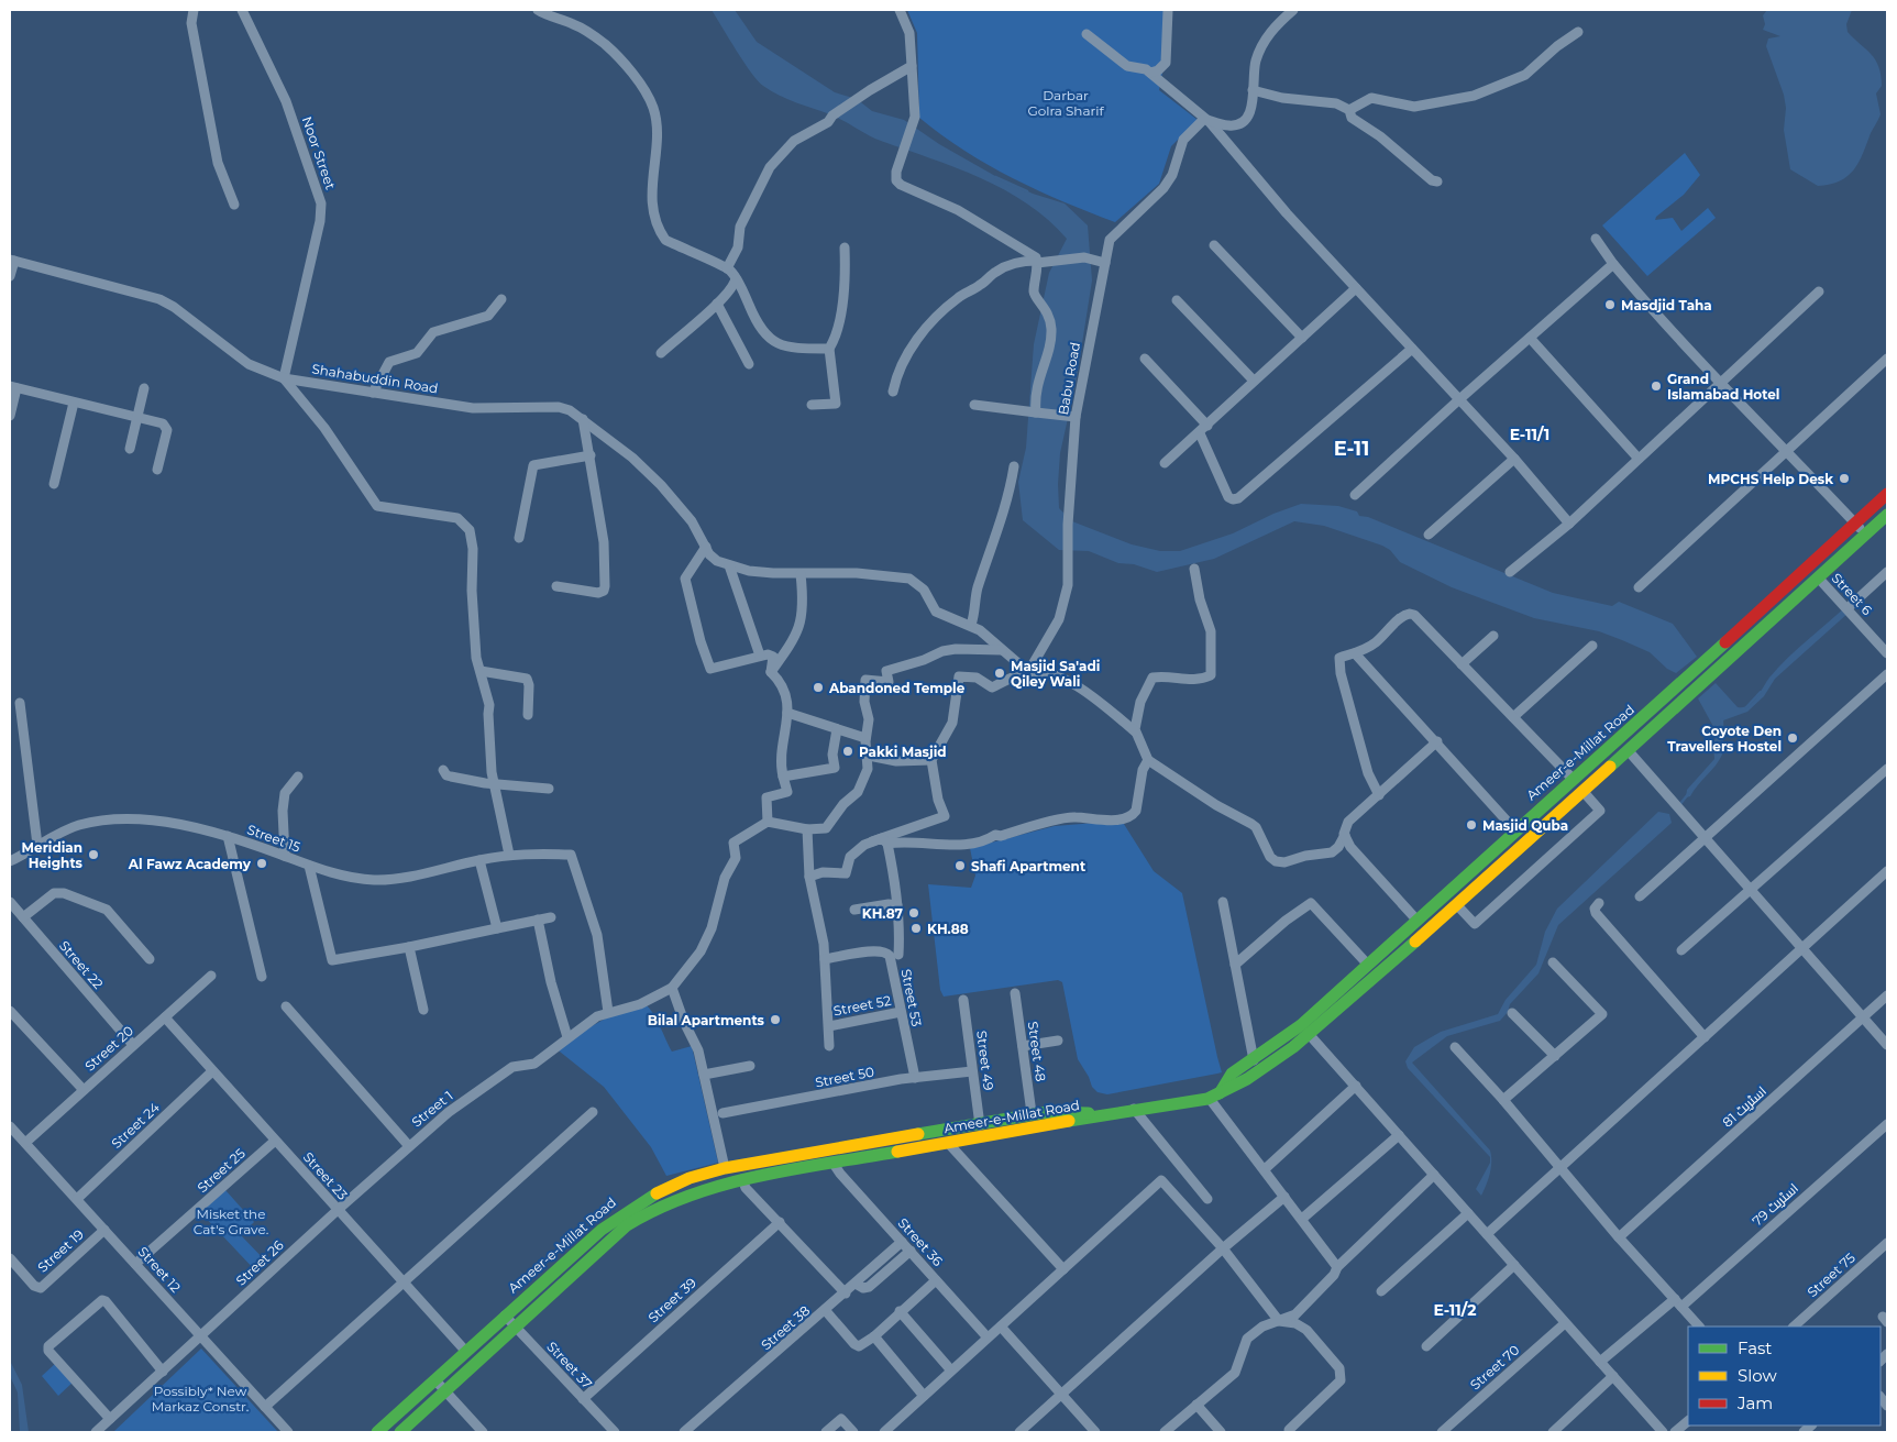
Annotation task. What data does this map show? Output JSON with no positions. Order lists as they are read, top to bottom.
{
  "streets": {
    "main road": ["Ameer-e-Millat Road"],
    "street": [
      "Noor Street",
      "Shahabuddin Road",
      "Babu Road",
      "Street 6",
      "Street 15",
      "Street 22",
      "Street 53",
      "Street 52",
      "Street 20",
      "Street 48",
      "Street 49",
      "Street 50",
      "اسٹریٹ 81",
      "Street 1",
      "Street 24",
      "Street 25",
      "Street 23",
      "اسٹریٹ 79",
      "Street 36",
      "Street 19",
      "Street 26",
      "Street 12",
      "Street 75",
      "Street 39",
      "Street 38",
      "Street 37",
      "Street 70"
    ]
  },
  "crossings": [
    ["Noor Street", "Shahabuddin Road"],
    ["Street 6", "Ameer-e-Millat Road"],
    ["Ameer-e-Millat Road", "Street 48"],
    ["Ameer-e-Millat Road", "Street 49"],
    ["Ameer-e-Millat Road", "Street 23"],
    ["Ameer-e-Millat Road", "Street 36"],
    ["Ameer-e-Millat Road", "Street 37"],
    ["Street 15", "Street 1"],
    ["Street 22", "Street 20"],
    ["Street 53", "Street 52"],
    ["Street 53", "Street 50"],
    ["Street 20", "Street 23"],
    ["Street 20", "Street 12"],
    ["Street 49", "Street 50"],
    ["Street 1", "Street 23"],
    ["Street 1", "Street 26"],
    ["Street 24", "Street 23"],
    ["Street 24", "Street 12"],
    ["Street 25", "Street 23"],
    ["Street 25", "Street 12"],
    ["Street 23", "Street 26"],
    ["Street 36", "Street 38"],
    ["Street 19", "Street 12"],
    ["Street 26", "Street 12"],
    ["Street 39", "Street 37"]
  ],
  "districts": ["E-11/1", "E-11", "E-11/2"],
  "parks": ["Darbar Golra Sharif", "Misket the Cat's Grave.", "Possibly* New Markaz Constr."],
  "places": [
    "Masdjid Taha",
    "Grand Islamabad Hotel",
    "MPCHS Help Desk",
    "Masjid Sa'adi Qiley Wali",
    "Abandoned Temple",
    "Coyote Den Travellers Hostel",
    "Pakki Masjid",
    "Masjid Quba",
    "Meridian Heights",
    "Al Fawz Academy",
    "Shafi Apartment",
    "KH.87",
    "KH.88",
    "Bilal Apartments"
  ],
  "legend": ["Fast", "Slow", "Jam"]
}
